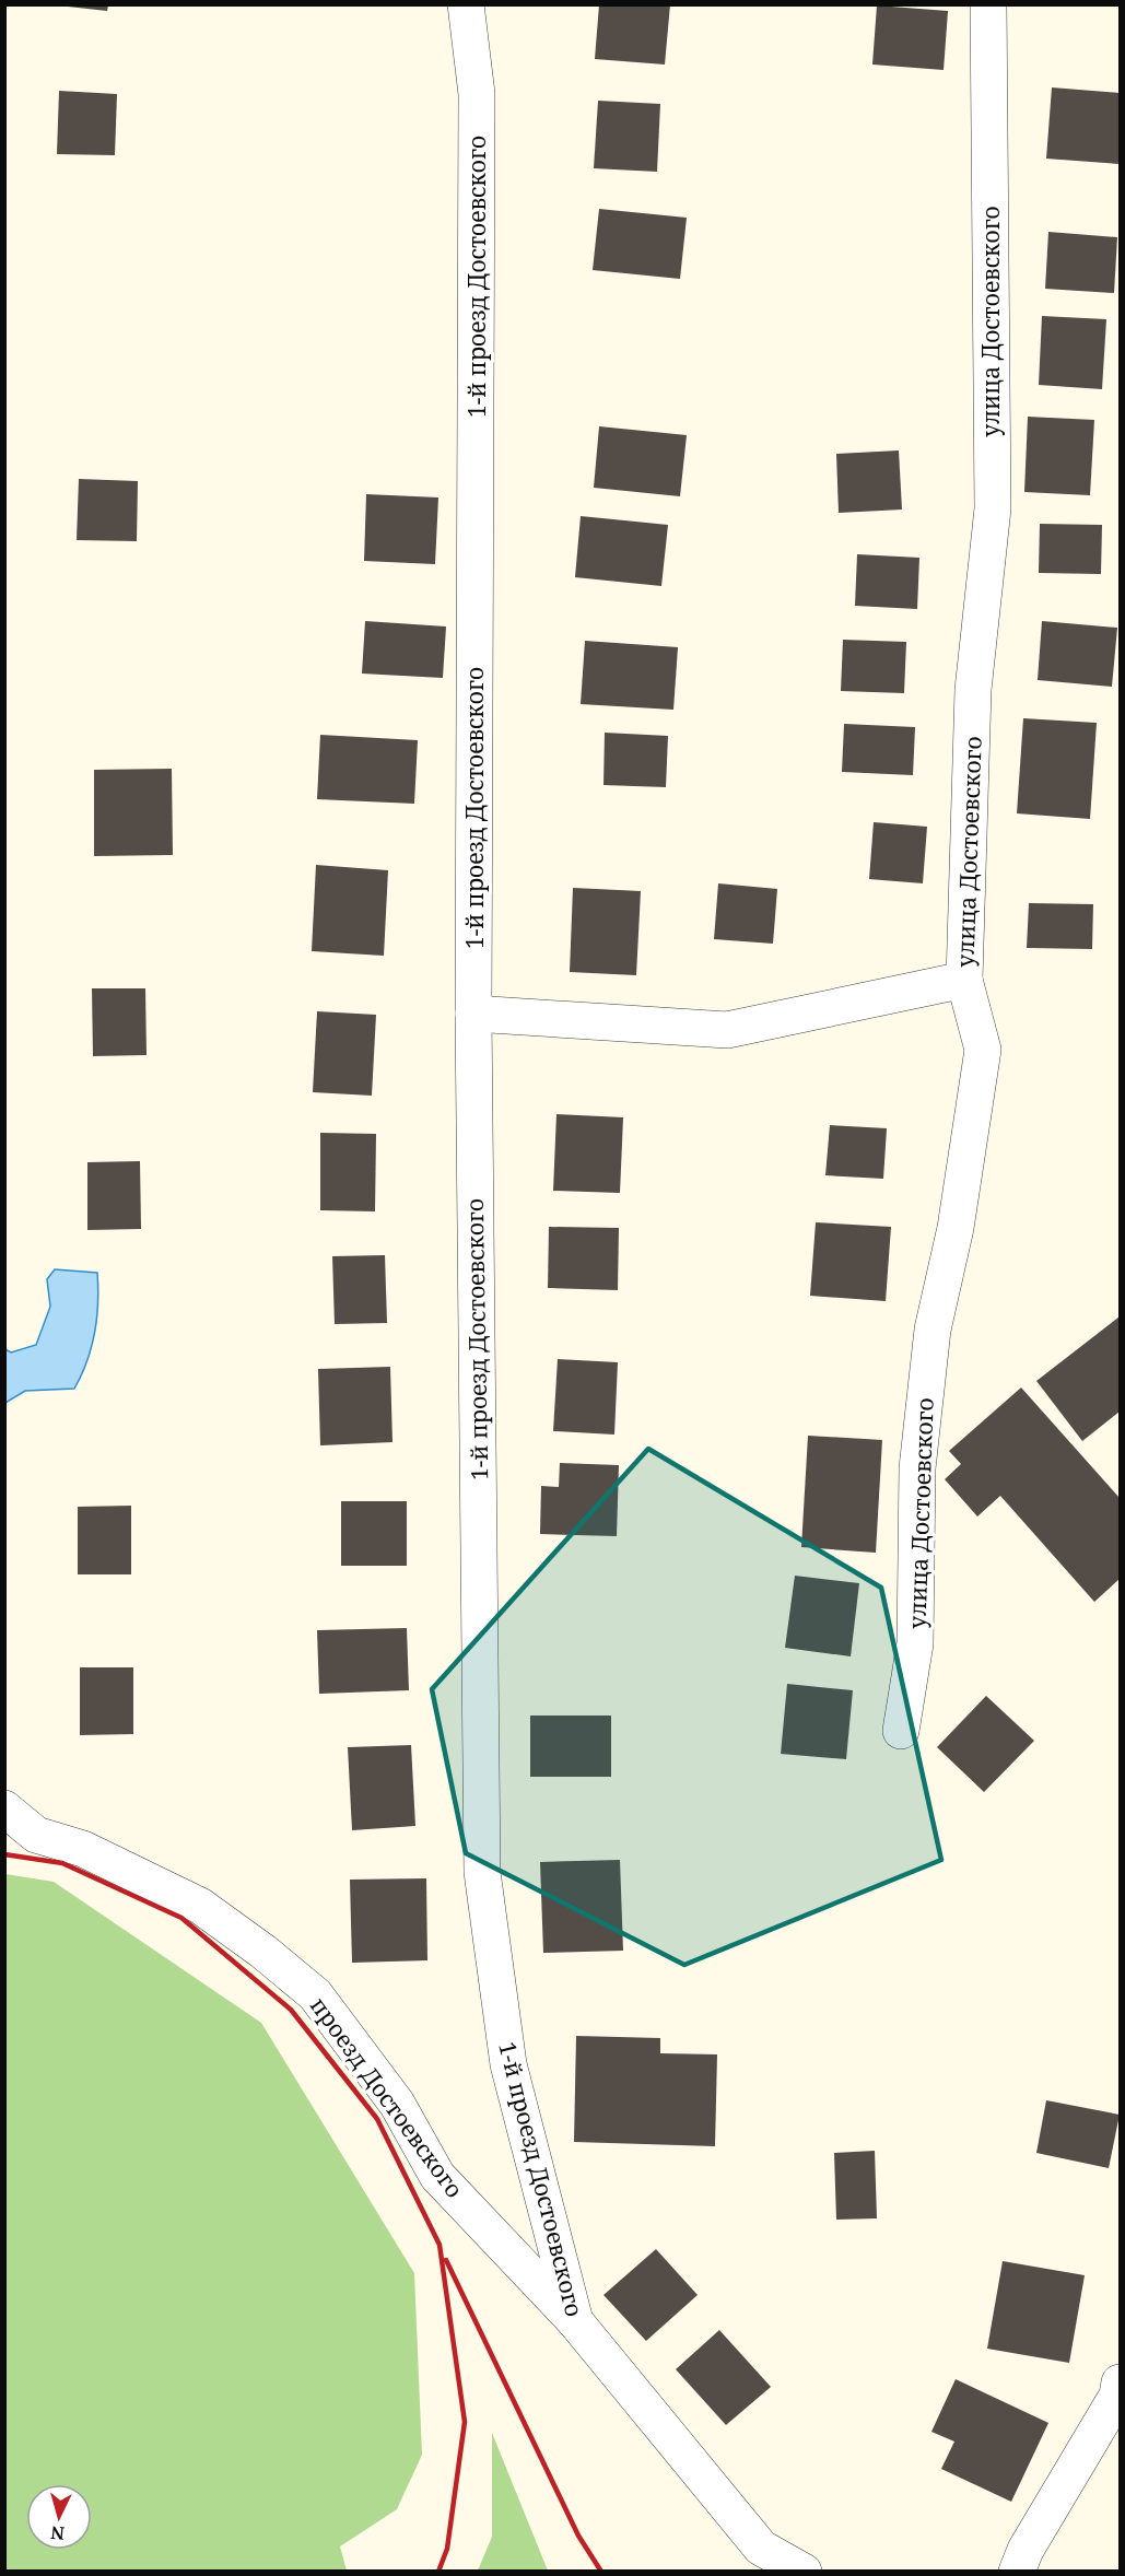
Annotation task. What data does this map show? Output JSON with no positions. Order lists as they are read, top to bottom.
{
  "streets": {
    "street": ["1-й проезд Достоевского", "улица Достоевского", "проезд Достоевского"]
  },
  "crossings": [
    ["1-й проезд Достоевского", "проезд Достоевского"]
  ],
  "north": "bottom"
}
